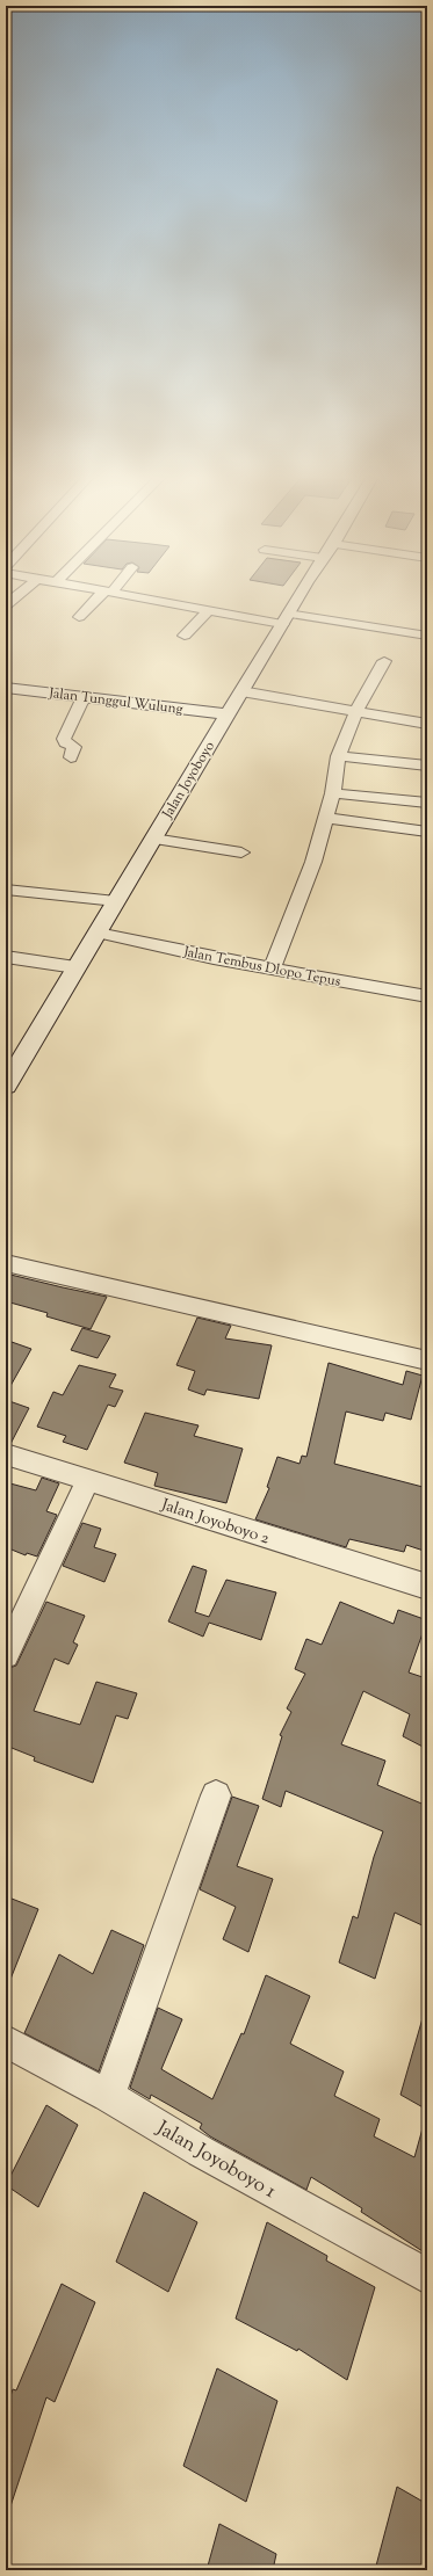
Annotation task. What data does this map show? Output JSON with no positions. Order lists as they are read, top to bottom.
{
  "streets": {
    "main road": ["Jalan Tunggul Wulung", "Jalan Joyoboyo"],
    "street": ["Jalan Tembus Dlopo Tepus", "Jalan Joyoboyo 2", "Jalan Joyoboyo 1"]
  },
  "crossings": [
    ["Jalan Tunggul Wulung", "Jalan Joyoboyo"],
    ["Jalan Joyoboyo", "Jalan Tembus Dlopo Tepus"]
  ]
}
